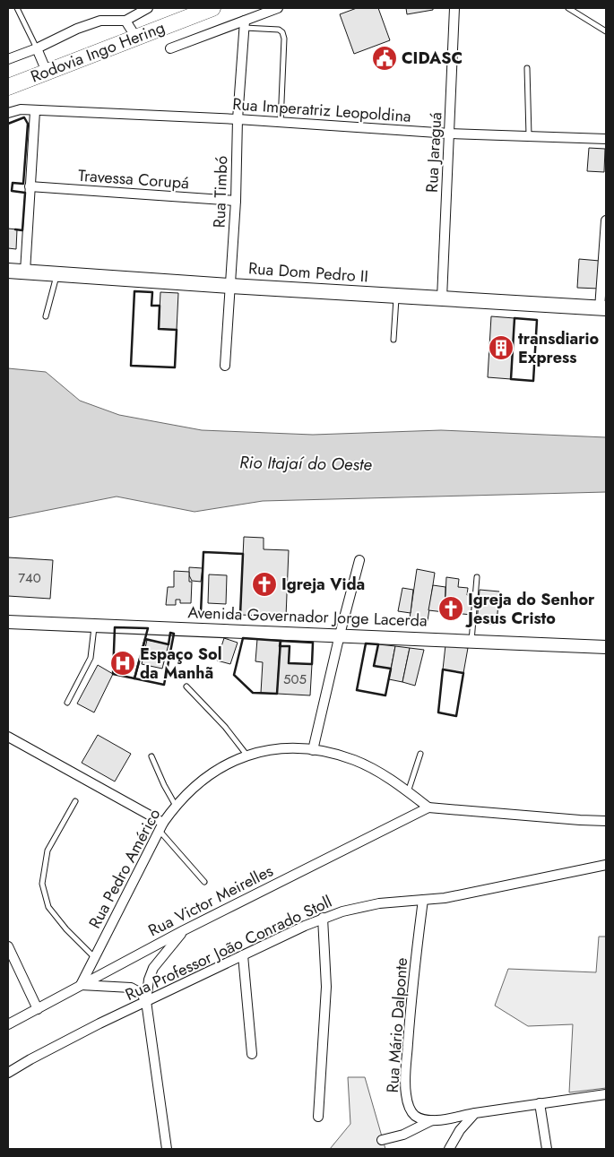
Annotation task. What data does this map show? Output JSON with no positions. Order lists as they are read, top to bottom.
{
  "streets": {
    "highway": ["Rodovia Ingo Hering"],
    "main road": ["Rua Dom Pedro II", "Avenida Governador Jorge Lacerda"],
    "street": [
      "Rua Imperatriz Leopoldina",
      "Rua Jaraguá",
      "Travessa Corupá",
      "Rua Timbó",
      "Rua Pedro Américo",
      "Rua Victor Meirelles",
      "Rua Professor João Conrado Stoll",
      "Rua Mário Dalponte"
    ]
  },
  "crossings": [
    ["Rua Imperatriz Leopoldina", "Rua Jaraguá"],
    ["Rua Imperatriz Leopoldina", "Rua Timbó"],
    ["Rua Jaraguá", "Rua Dom Pedro II"],
    ["Travessa Corupá", "Rua Timbó"],
    ["Rua Timbó", "Rua Dom Pedro II"],
    ["Rua Pedro Américo", "Rua Victor Meirelles"],
    ["Rua Professor João Conrado Stoll", "Rua Mário Dalponte"]
  ],
  "water": ["Rio Itajaí do Oeste"],
  "places": {
    "public building": ["CIDASC"],
    "building": ["transdiario Express"],
    "church": ["Igreja Vida", "Igreja do Senhor Jesus Cristo"],
    "hospital": ["Espaço Sol da Manhã"]
  },
  "house_numbers": ["740", "505"]
}
